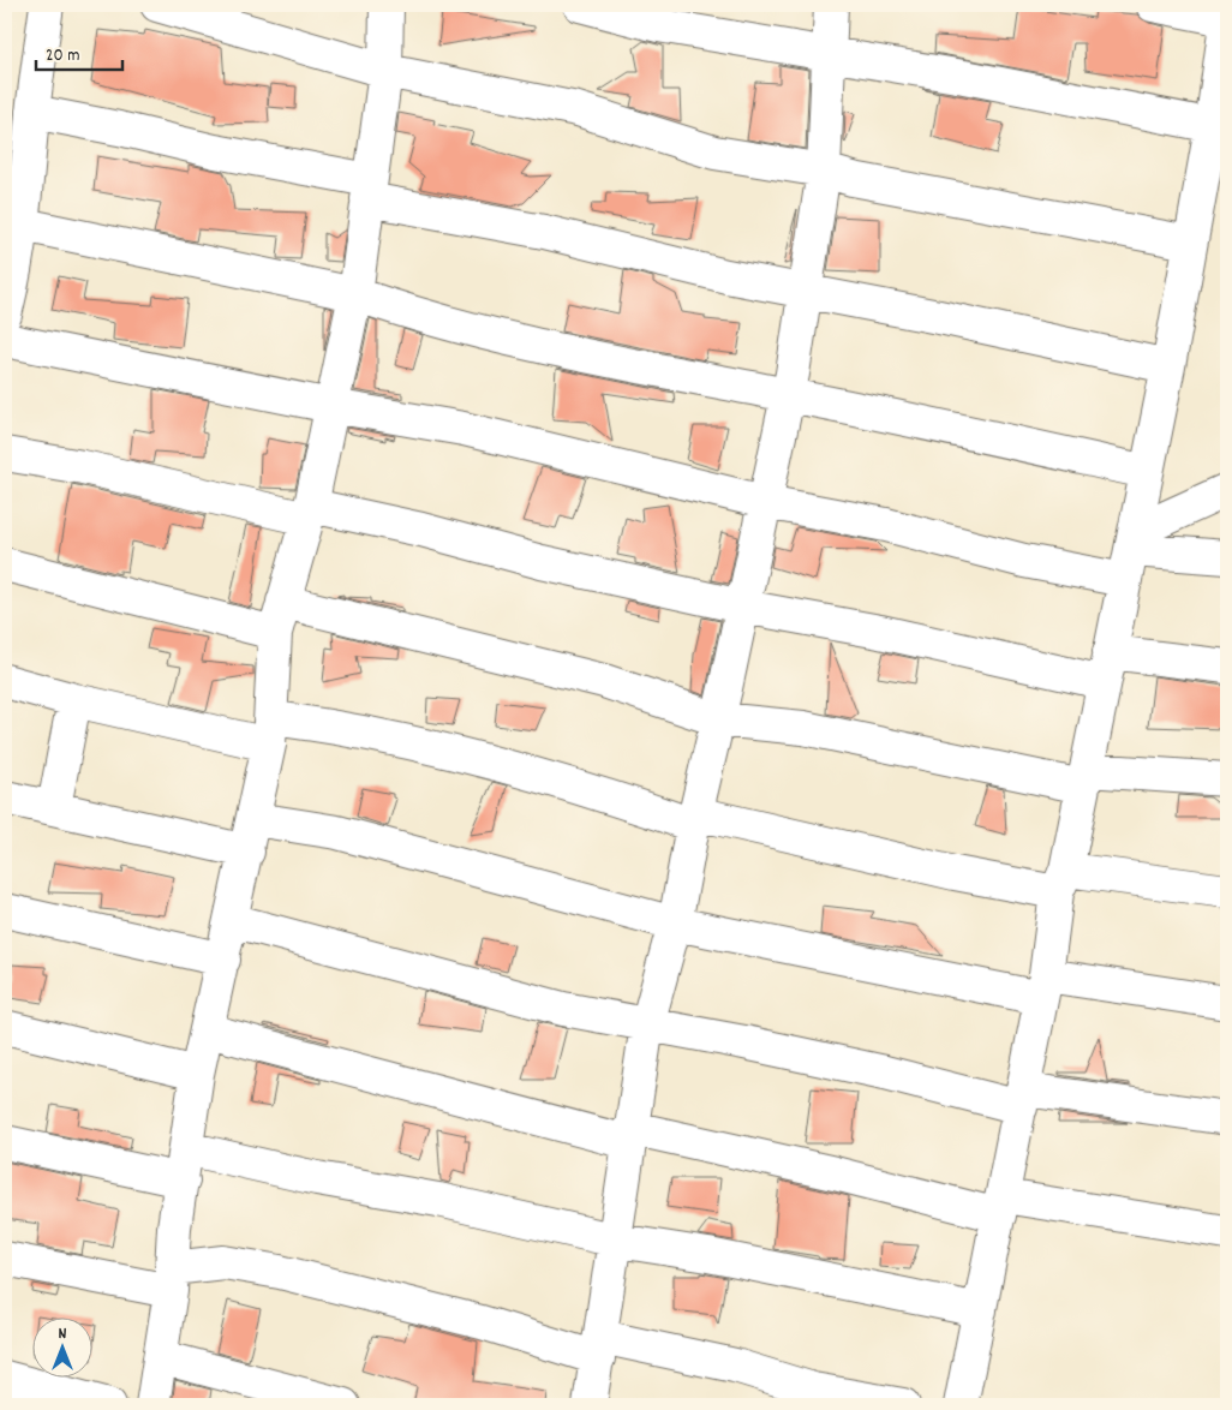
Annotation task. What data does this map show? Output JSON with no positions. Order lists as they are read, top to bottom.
{
  "scale_bar": "20 m",
  "north": "top"
}
